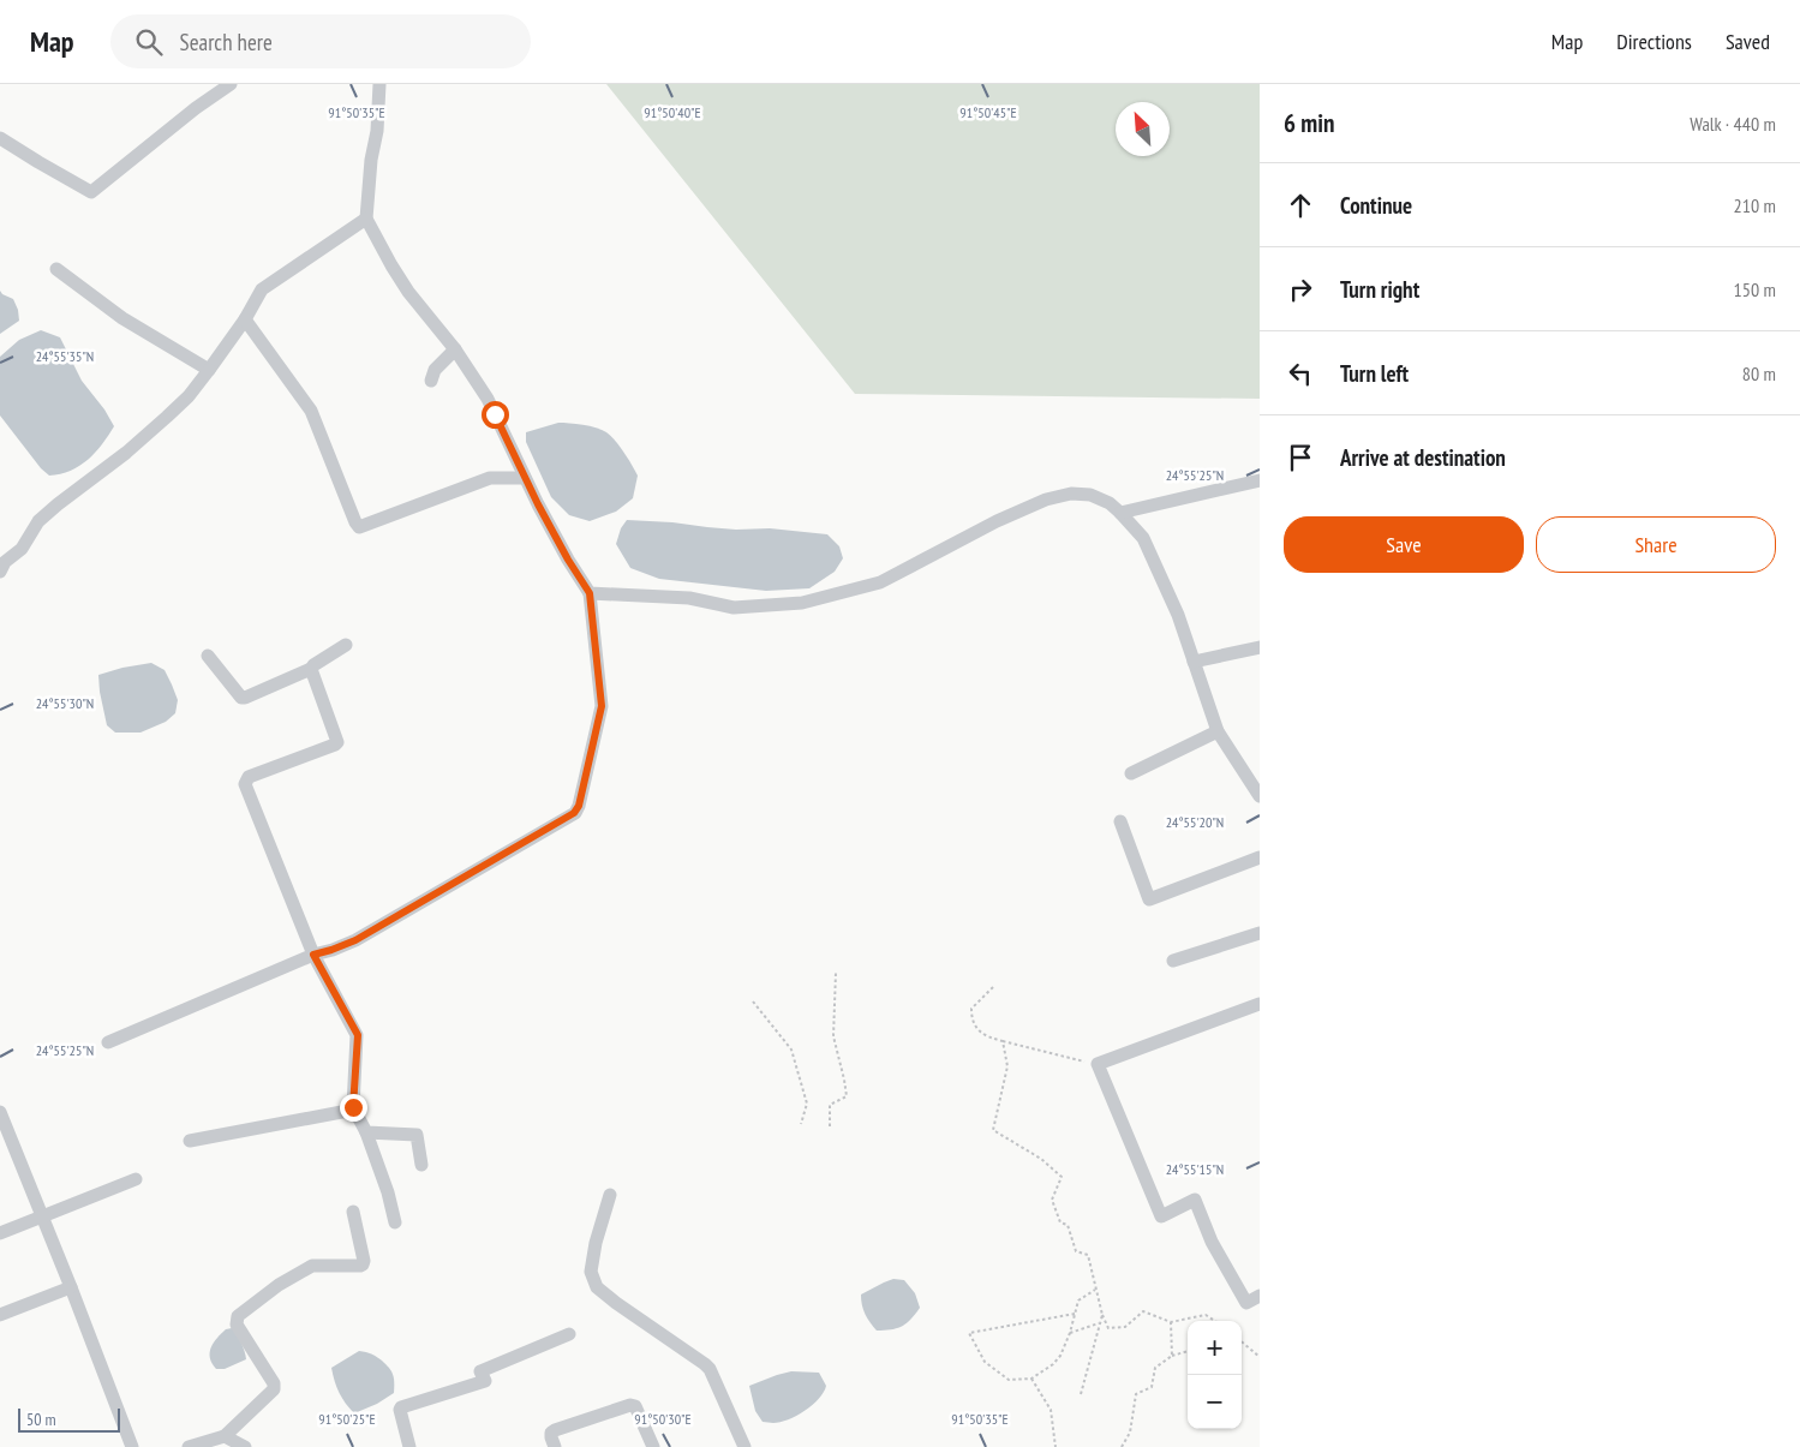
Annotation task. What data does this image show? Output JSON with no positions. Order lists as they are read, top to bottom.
{
  "scale_bar": "50 m",
  "north": "top left",
  "page": {
    "header": "Map",
    "search": "Search here",
    "nav": ["Map", "Directions", "Saved"],
    "heading": ["6 min", "Walk · 440 m"],
    "list": [
      ["Continue", "210 m"],
      ["Turn right", "150 m"],
      ["Turn left", "80 m"],
      "Arrive at destination"
    ],
    "buttons": ["Save", "Share"],
    "map_buttons": ["+", "−"],
    "scale": "50 m"
  },
  "coordinates": [
    "91°50'35\"E",
    "91°50'40\"E",
    "91°50'45\"E",
    "24°55'35\"N",
    "24°55'25\"N",
    "24°55'30\"N",
    "24°55'20\"N",
    "24°55'15\"N",
    "91°50'25\"E",
    "91°50'30\"E"
  ]
}
